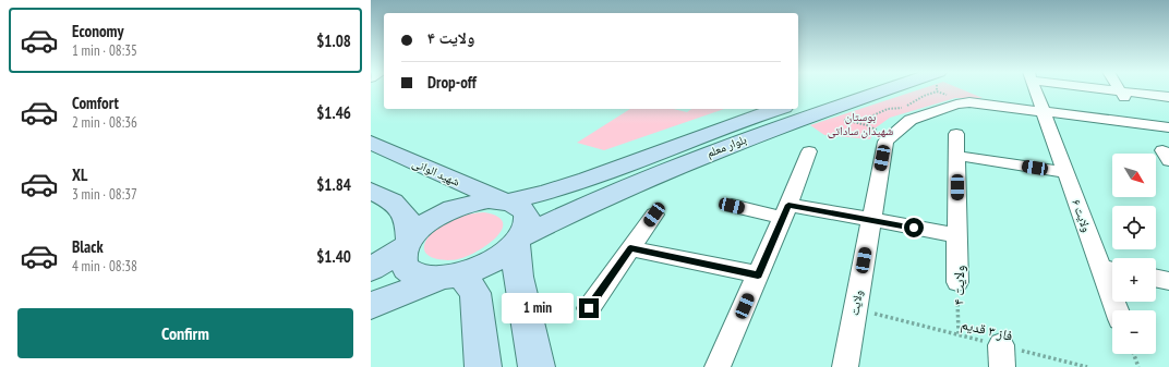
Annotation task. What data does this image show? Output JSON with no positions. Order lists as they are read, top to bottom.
{
  "streets": {
    "main road": ["بلوار معلم", "شهید الوانی"],
    "street": ["ولایت ۶", "ولایت ۴", "ولایت"],
    "path": ["فاز ۳ قدیم"]
  },
  "crossings": [
    ["بلوار معلم", "شهید الوانی"],
    ["ولایت ۴", "فاز ۳ قدیم"],
    ["ولایت", "فاز ۳ قدیم"]
  ],
  "parks": ["بوستان شهیدان ساداتی"],
  "north": "bottom right",
  "page": {
    "list": [
      {
        "name": "Economy",
        "note": "1 min · 08:35",
        "value": "$1.08"
      },
      {
        "name": "Comfort",
        "note": "2 min · 08:36",
        "value": "$1.46"
      },
      {
        "name": "XL",
        "note": "3 min · 08:37",
        "value": "$1.84"
      },
      {
        "name": "Black",
        "note": "4 min · 08:38",
        "value": "$1.40"
      }
    ],
    "banner": ["ولایت ۴", "Drop-off"],
    "map_buttons": ["+", "−"],
    "bubble": "1 min",
    "buttons": "Confirm"
  }
}
